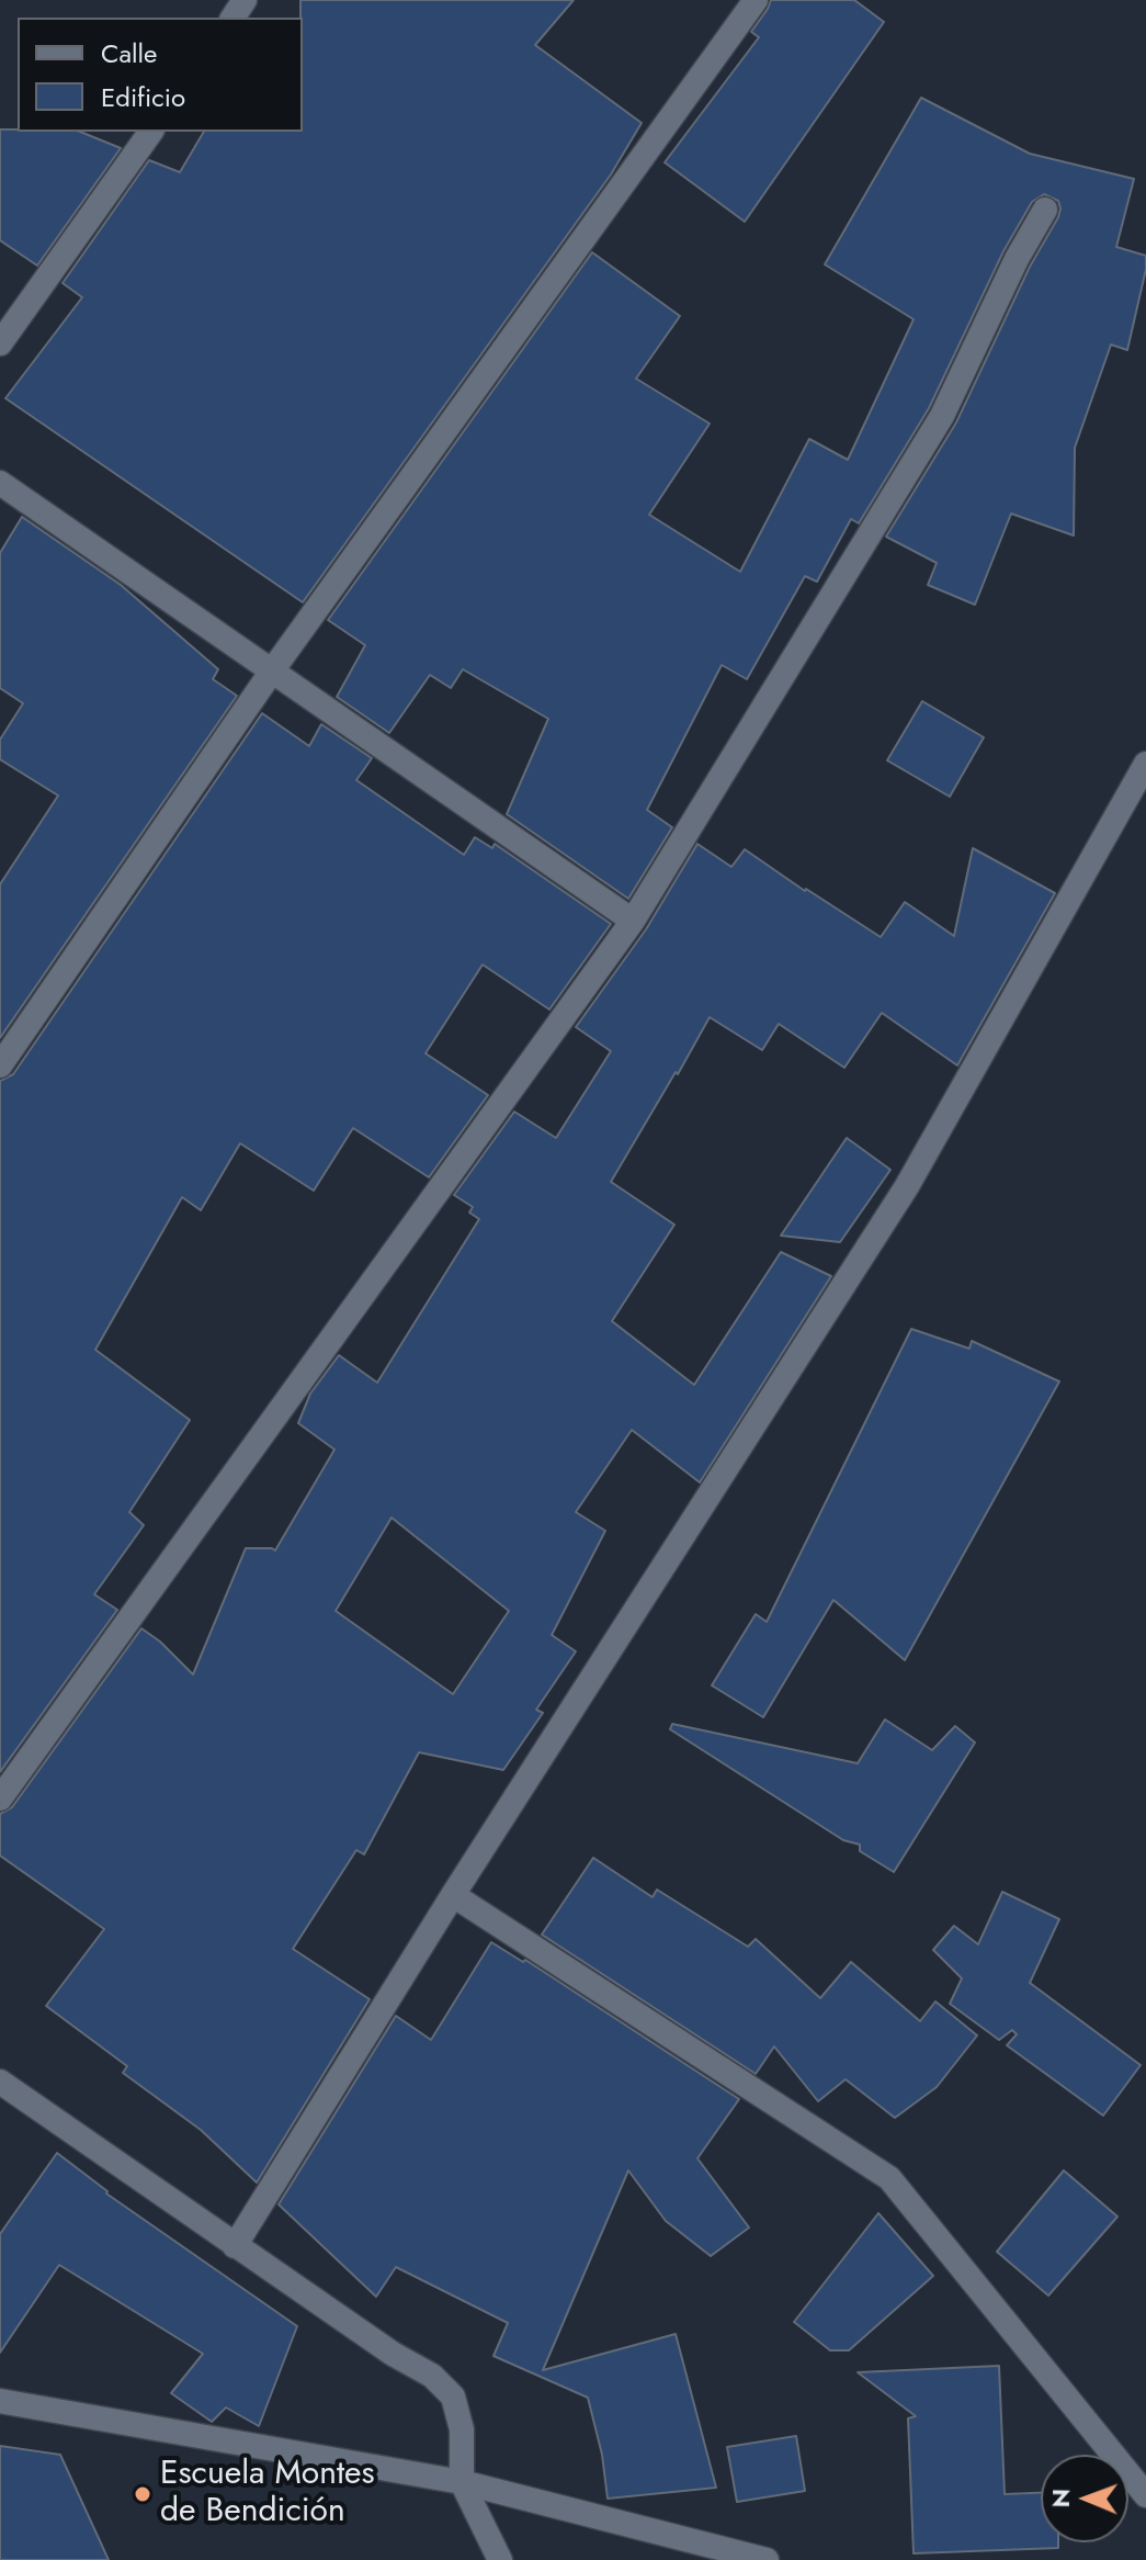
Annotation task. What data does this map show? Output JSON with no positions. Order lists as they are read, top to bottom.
{
  "places": ["Escuela Montes de Bendición"],
  "legend": ["Calle", "Edificio"],
  "north": "left"
}
